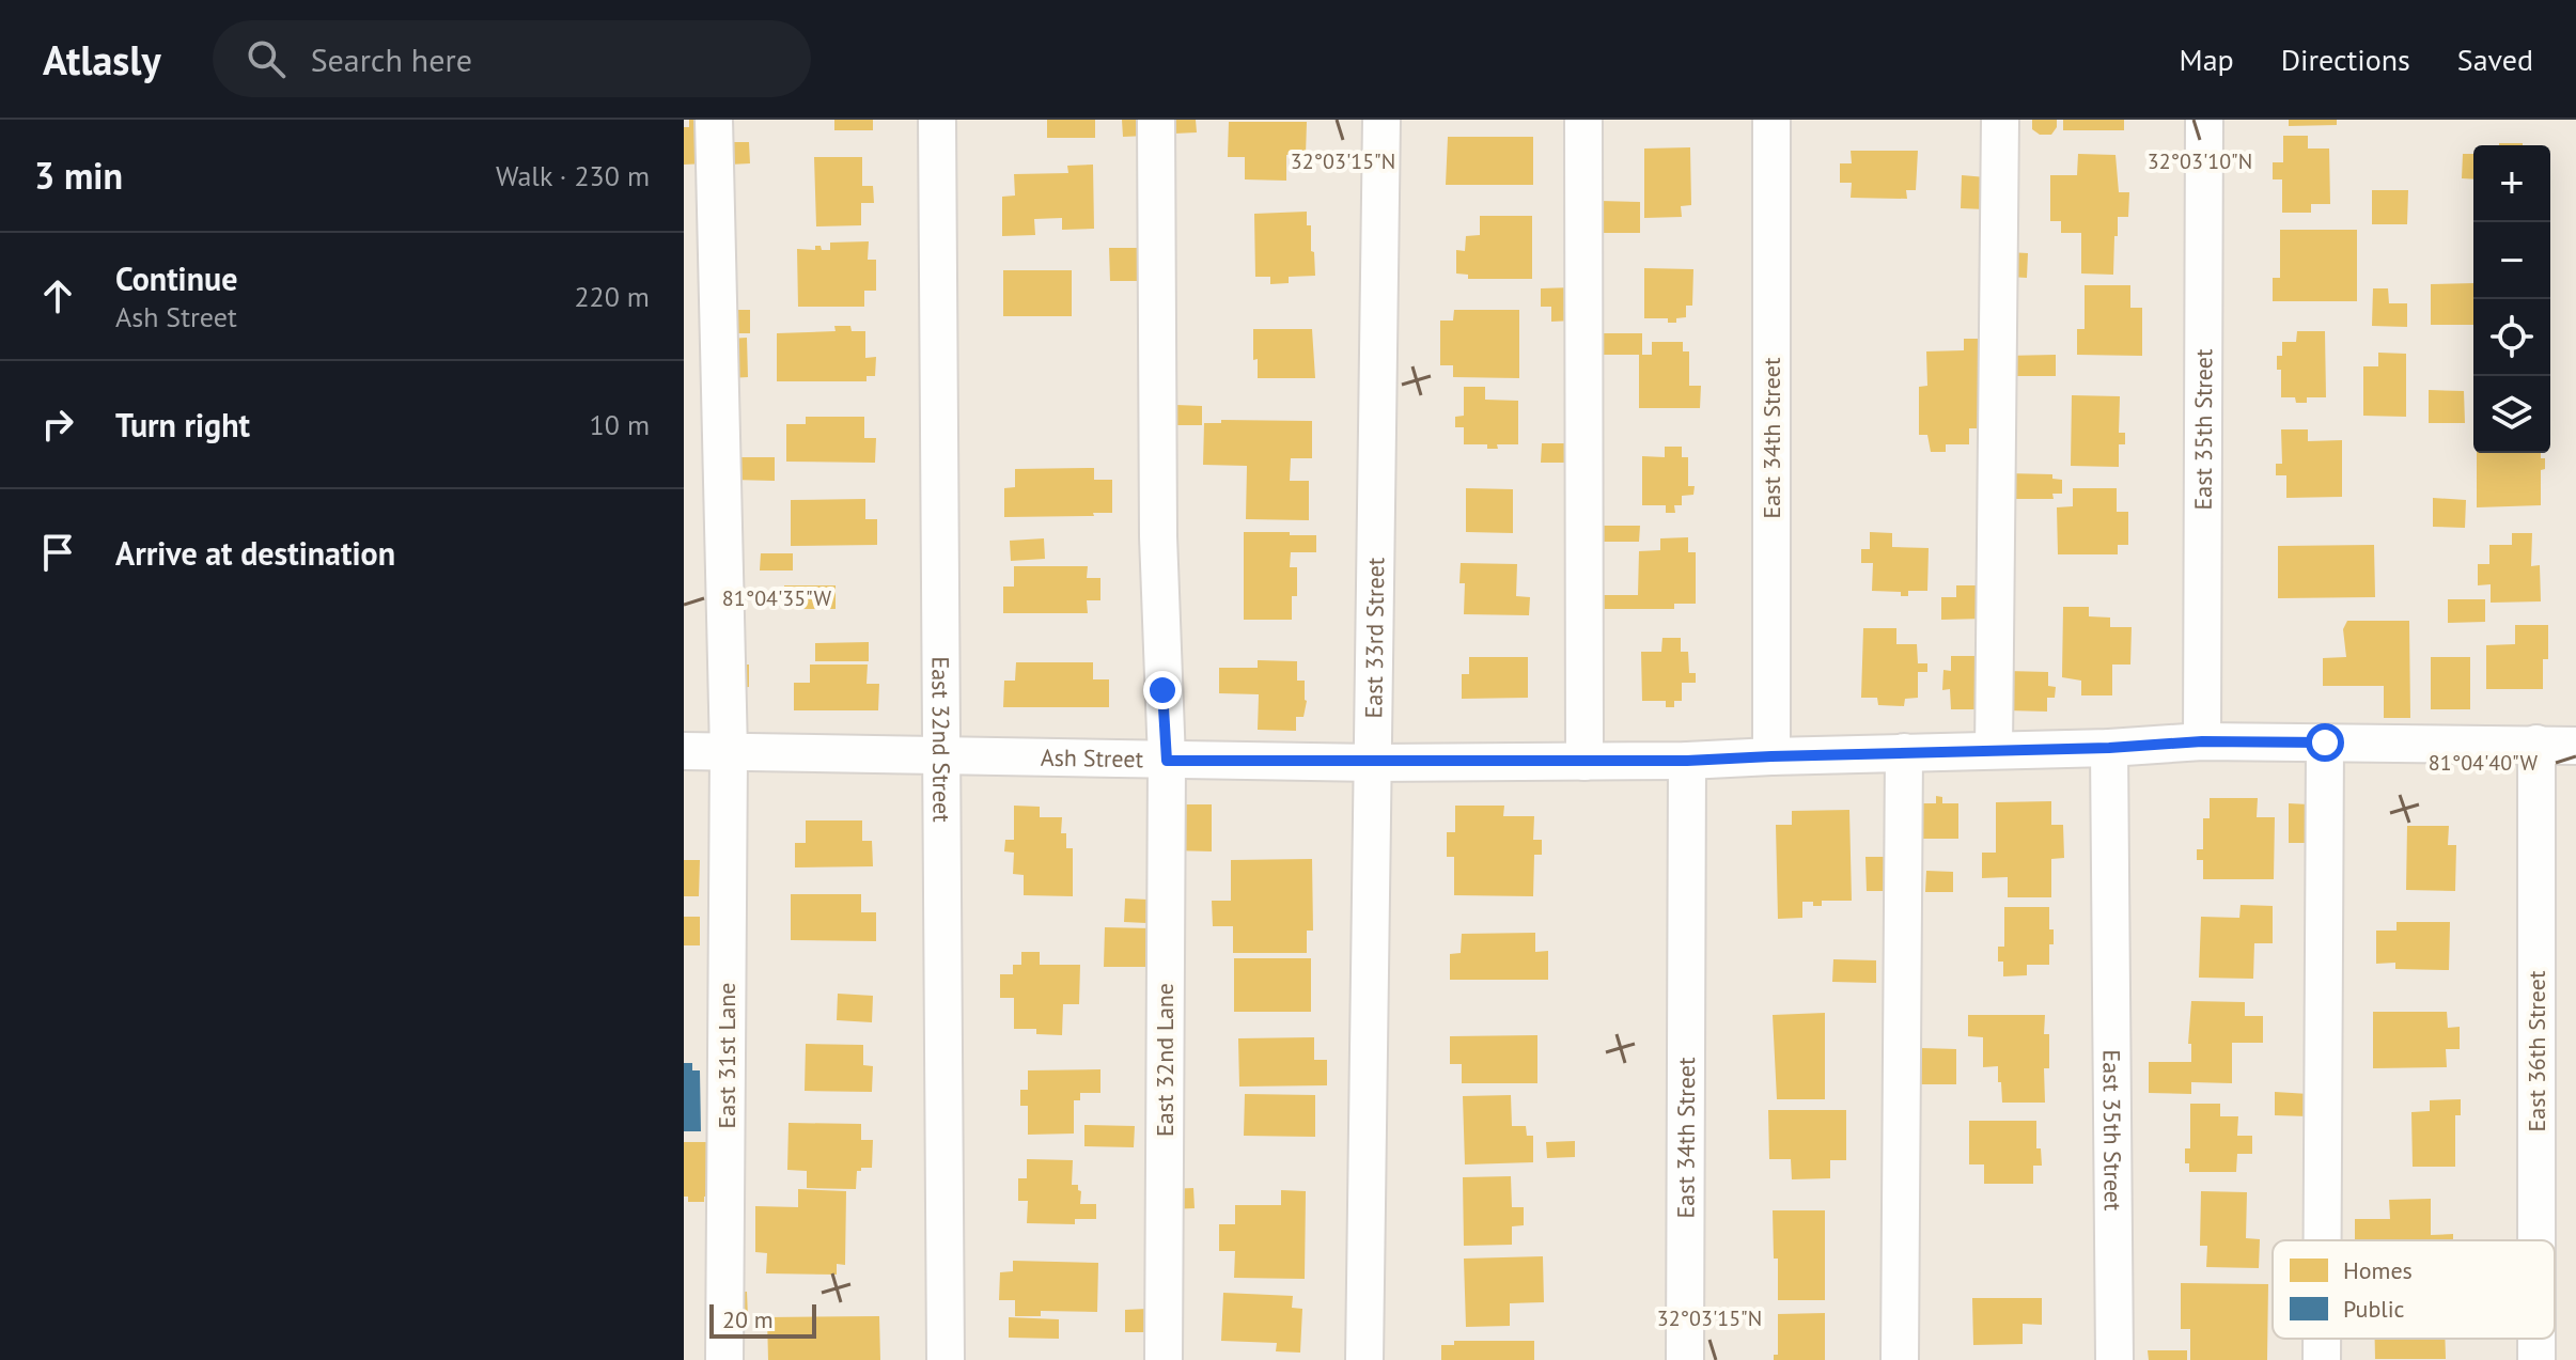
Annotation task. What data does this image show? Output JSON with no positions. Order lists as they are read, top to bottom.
{
  "streets": {
    "street": [
      "East 35th Street",
      "East 34th Street",
      "East 33rd Street",
      "East 32nd Street",
      "Ash Street",
      "East 36th Street",
      "East 31st Lane",
      "East 32nd Lane"
    ]
  },
  "crossings": [
    ["East 35th Street", "Ash Street"],
    ["East 34th Street", "Ash Street"],
    ["East 33rd Street", "Ash Street"],
    ["East 32nd Street", "Ash Street"],
    ["Ash Street", "East 36th Street"],
    ["Ash Street", "East 31st Lane"],
    ["Ash Street", "East 32nd Lane"]
  ],
  "legend": ["Homes", "Public"],
  "scale_bar": "20 m",
  "page": {
    "header": "Atlasly",
    "search": "Search here",
    "nav": ["Map", "Directions", "Saved"],
    "heading": ["3 min", "Walk · 230 m"],
    "map_buttons": ["+", "−"],
    "list": [
      ["Continue", "Ash Street", "220 m"],
      ["Turn right", "10 m"],
      "Arrive at destination"
    ],
    "scale": "20 m"
  },
  "coordinates": [
    "32°03'15\"N",
    "32°03'10\"N",
    "81°04'35\"W",
    "81°04'40\"W"
  ]
}
